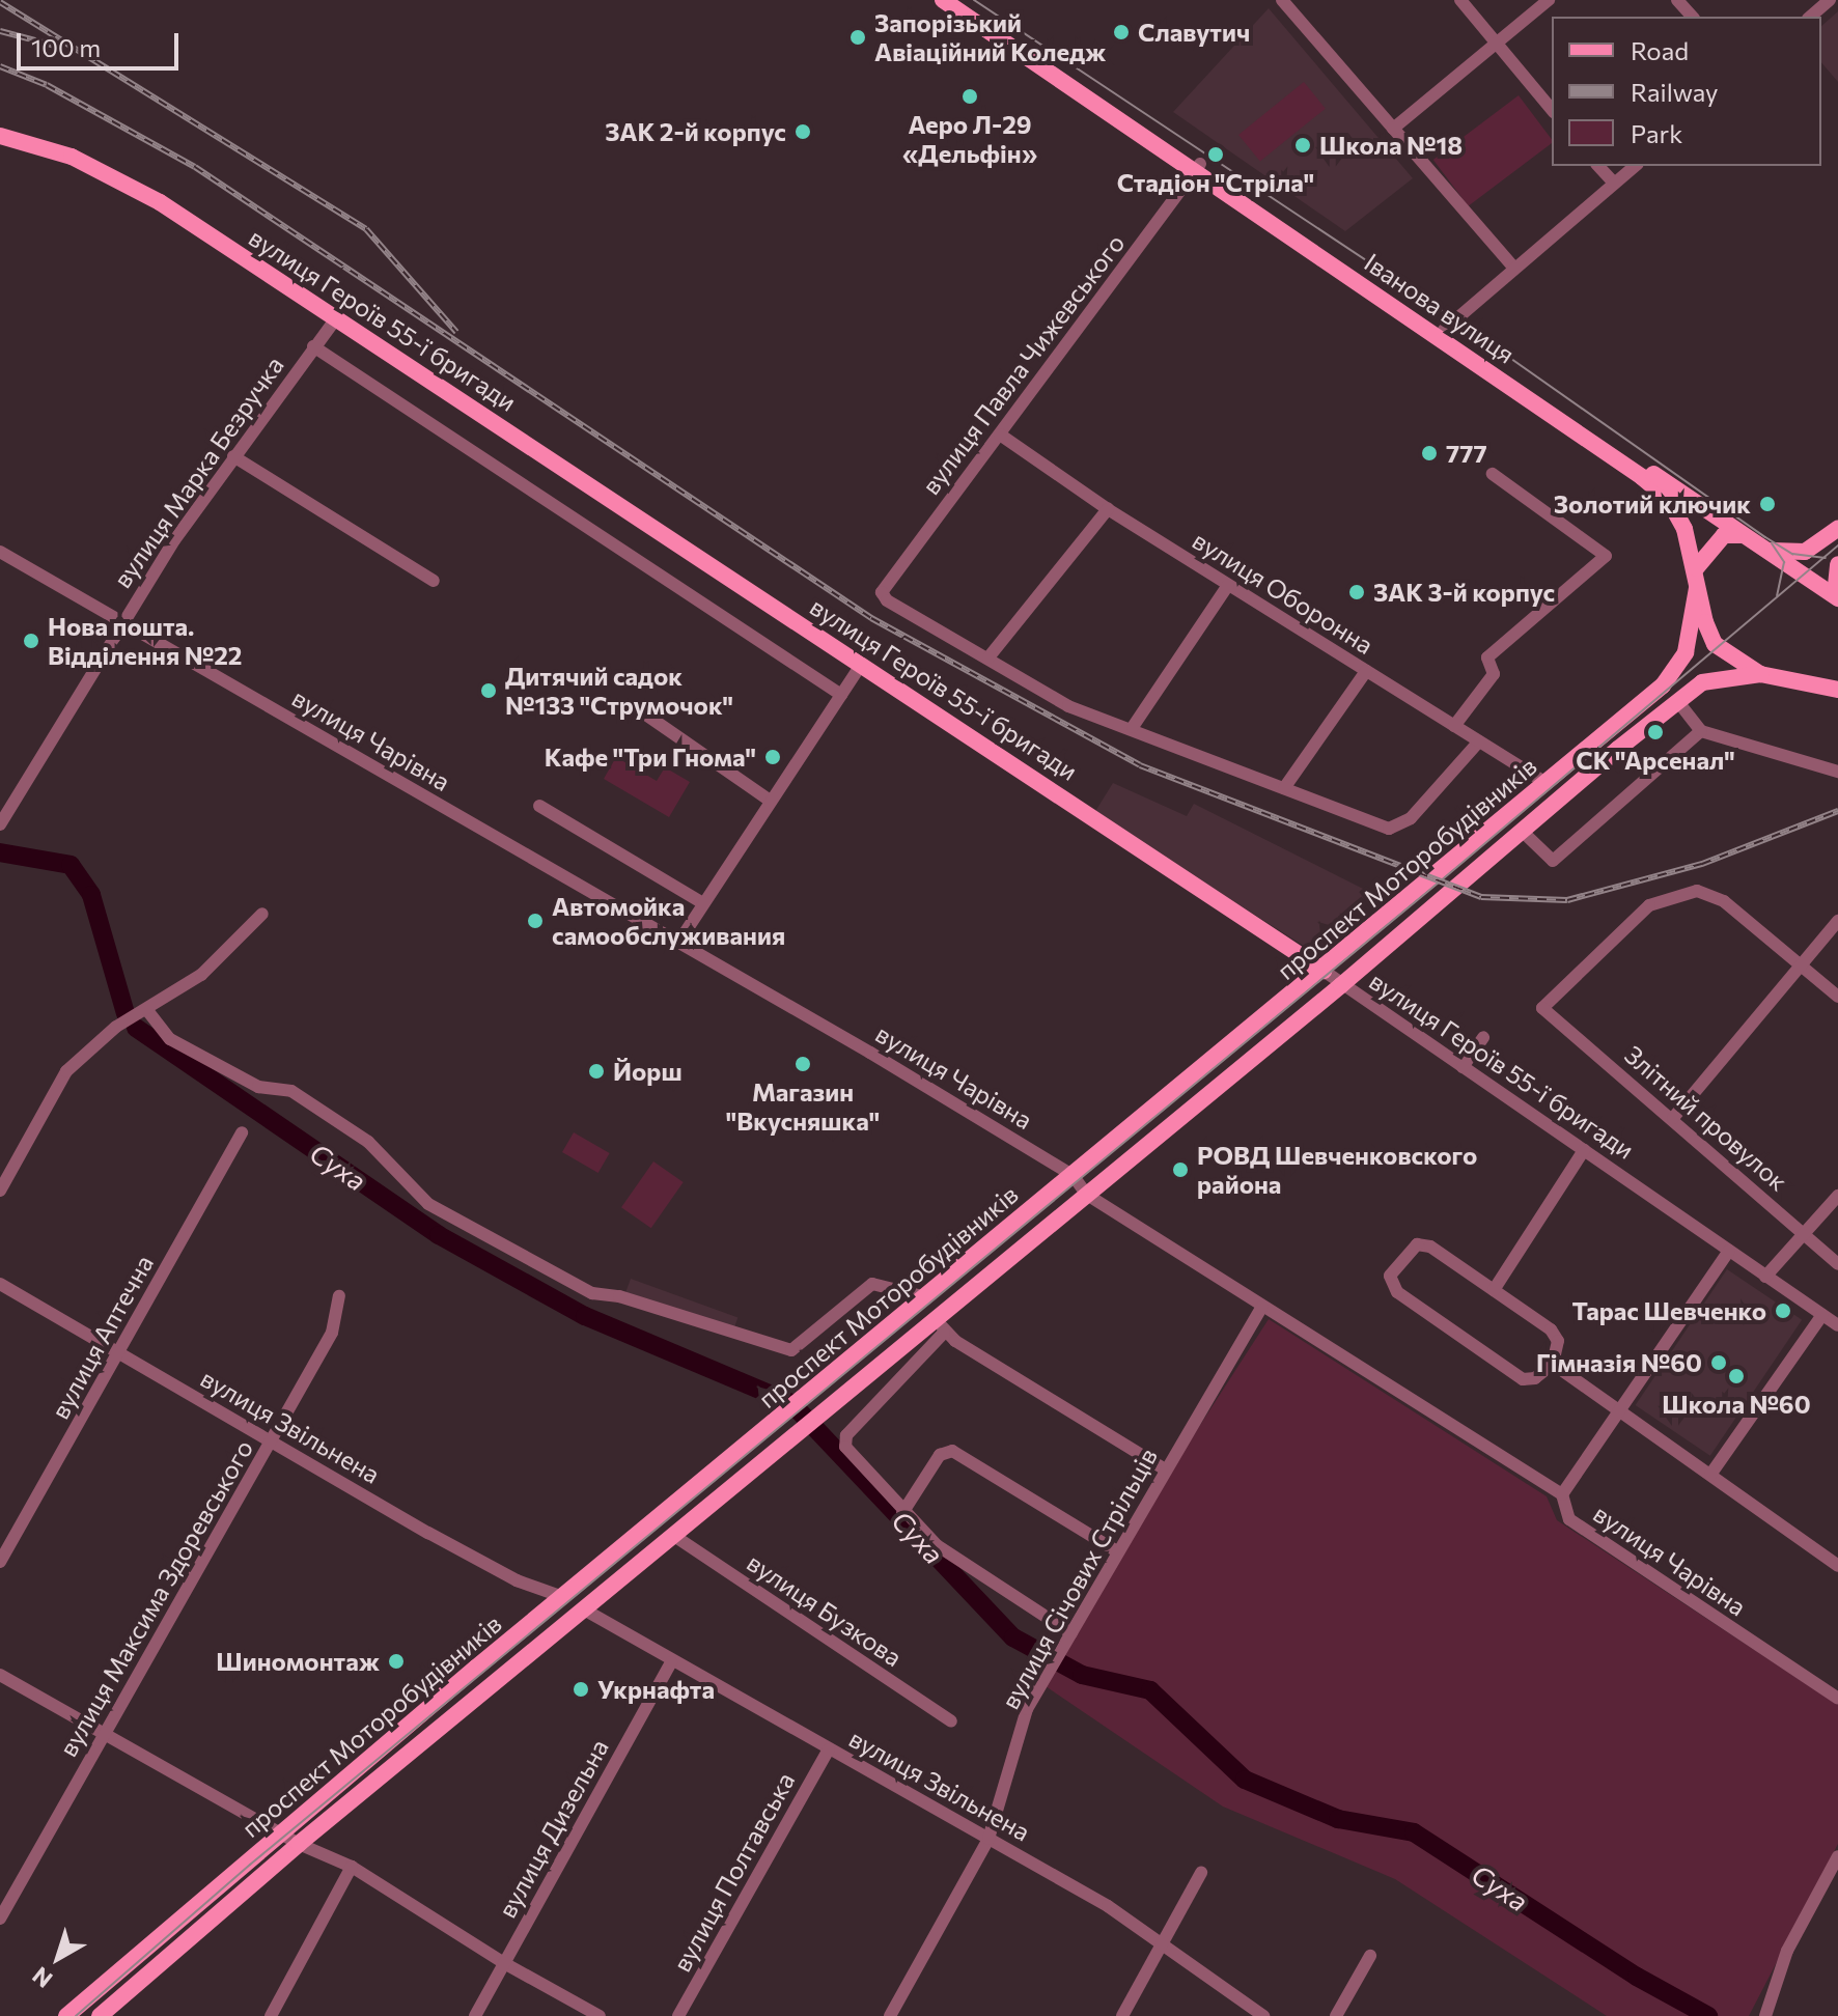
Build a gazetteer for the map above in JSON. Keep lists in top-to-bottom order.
{
  "streets": {
    "main road": ["Іванова вулиця", "вулиця Героїв 55-ї бригади", "проспект Моторобудівників"],
    "street": [
      "вулиця Павла Чижевського",
      "вулиця Марка Безручка",
      "вулиця Оборонна",
      "вулиця Чарівна",
      "Злітний провулок",
      "вулиця Аптечна",
      "вулиця Звільнена",
      "вулиця Січових Стрільців",
      "вулиця Максима Здоревського",
      "вулиця Бузкова",
      "вулиця Дизельна",
      "вулиця Полтавська"
    ]
  },
  "crossings": [
    ["Іванова вулиця", "вулиця Павла Чижевського"],
    ["Іванова вулиця", "проспект Моторобудівників"],
    ["вулиця Героїв 55-ї бригади", "вулиця Павла Чижевського"],
    ["вулиця Героїв 55-ї бригади", "вулиця Марка Безручка"],
    ["вулиця Героїв 55-ї бригади", "вулиця Оборонна"],
    ["вулиця Героїв 55-ї бригади", "проспект Моторобудівників"],
    ["вулиця Павла Чижевського", "вулиця Оборонна"],
    ["вулиця Марка Безручка", "вулиця Чарівна"],
    ["вулиця Оборонна", "проспект Моторобудівників"],
    ["вулиця Чарівна", "проспект Моторобудівників"],
    ["вулиця Чарівна", "вулиця Січових Стрільців"],
    ["проспект Моторобудівників", "вулиця Звільнена"],
    ["проспект Моторобудівників", "вулиця Бузкова"],
    ["вулиця Аптечна", "вулиця Звільнена"],
    ["вулиця Звільнена", "вулиця Січових Стрільців"],
    ["вулиця Звільнена", "вулиця Максима Здоревського"],
    ["вулиця Звільнена", "вулиця Дизельна"],
    ["вулиця Звільнена", "вулиця Полтавська"]
  ],
  "water": ["Суха"],
  "places": [
    "Славутич",
    "Запорізький Авіаційний Коледж",
    "Аеро Л-29 «Дельфін»",
    "ЗАК 2-й корпус",
    "Школа №18",
    "Стадіон \"Стріла\"",
    "777",
    "Золотий ключик",
    "ЗАК 3-й корпус",
    "Нова пошта. Відділення №22",
    "Дитячий садок №133 \"Струмочок\"",
    "СК \"Арсенал\"",
    "Кафе \"Три Гнома\"",
    "Автомойка самообслуживания",
    "Магазин \"Вкусняшка\"",
    "Йорш",
    "РОВД Шевченковского района",
    "Тарас Шевченко",
    "Гімназія №60",
    "Школа №60",
    "Шиномонтаж",
    "Укрнафта"
  ],
  "legend": ["Road", "Railway", "Park"],
  "scale_bar": "100 m",
  "north": "bottom left"
}
